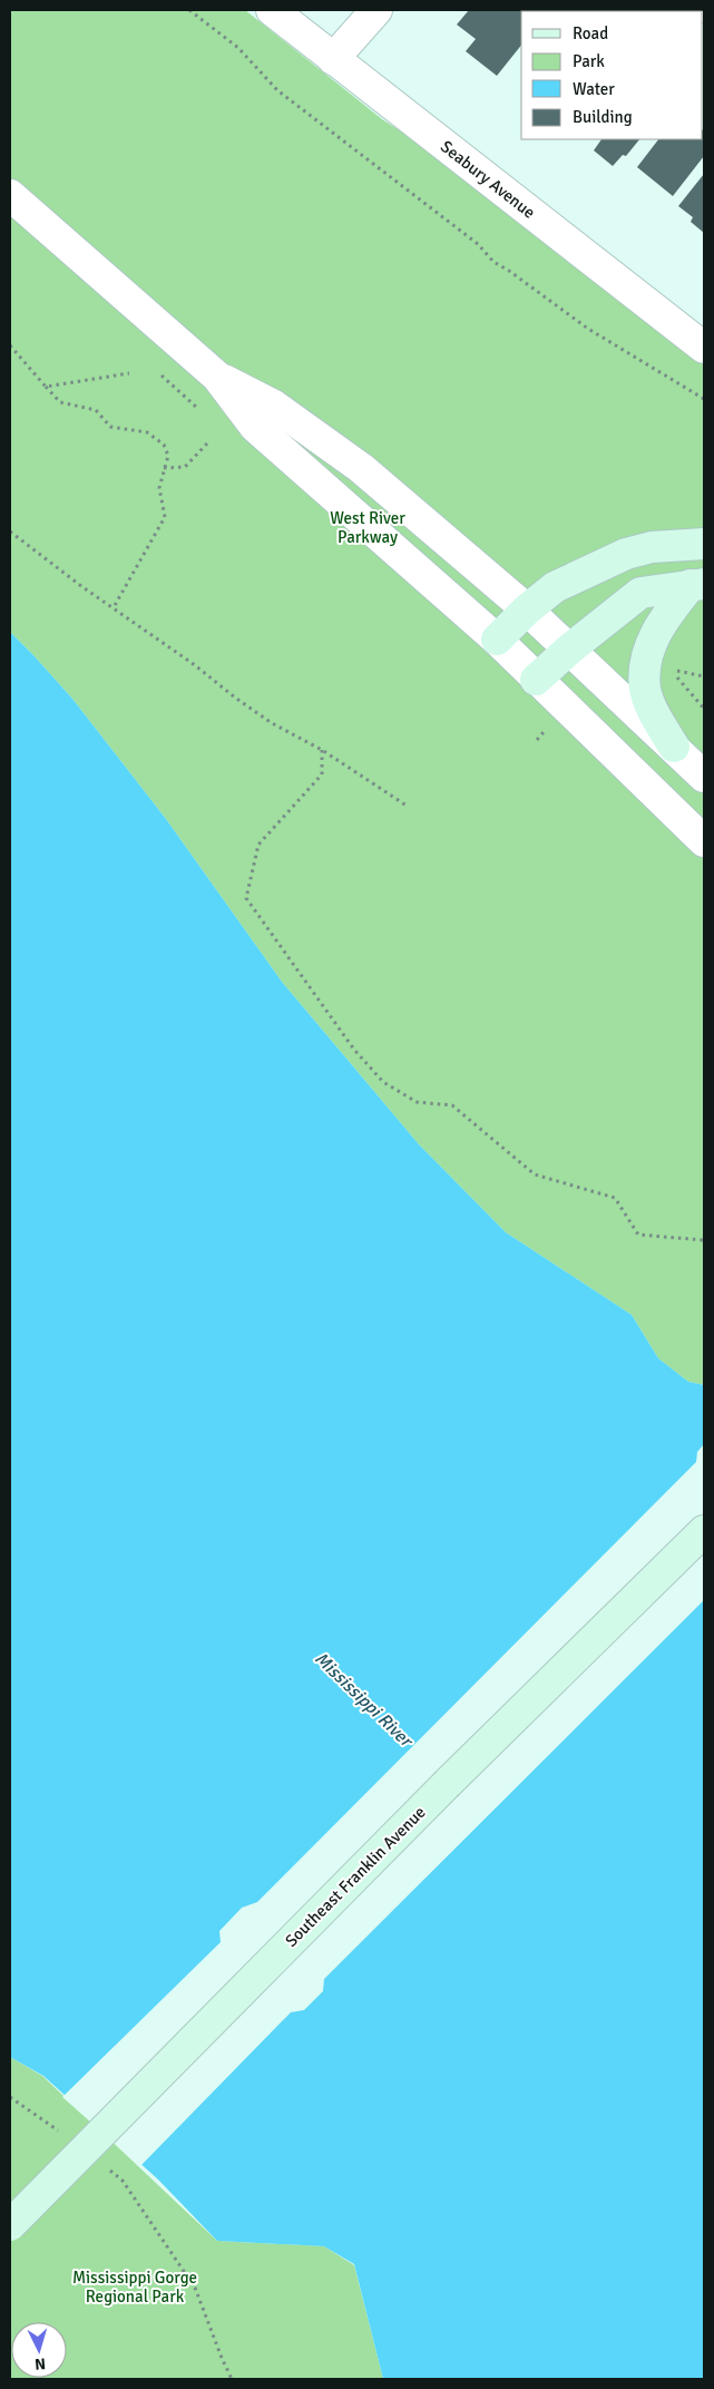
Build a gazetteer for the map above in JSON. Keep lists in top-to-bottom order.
{
  "streets": {
    "street": ["Seabury Avenue", "Southeast Franklin Avenue"]
  },
  "water": ["Mississippi River"],
  "parks": ["West River Parkway", "Mississippi Gorge Regional Park"],
  "legend": [
    "Road",
    "Park",
    "Water",
    "Building"
  ],
  "north": "bottom"
}
